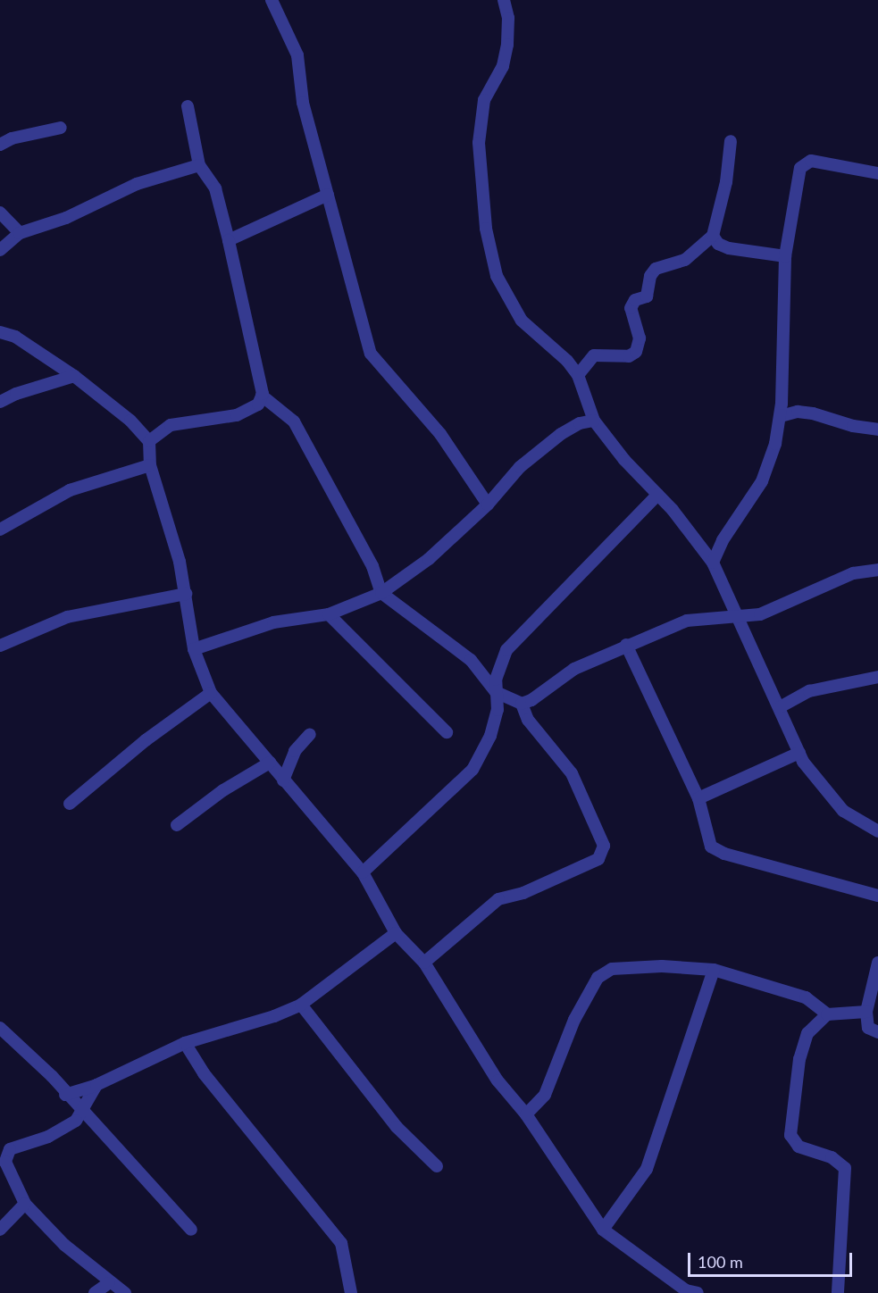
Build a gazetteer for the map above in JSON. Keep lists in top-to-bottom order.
{
  "scale_bar": "100 m"
}
